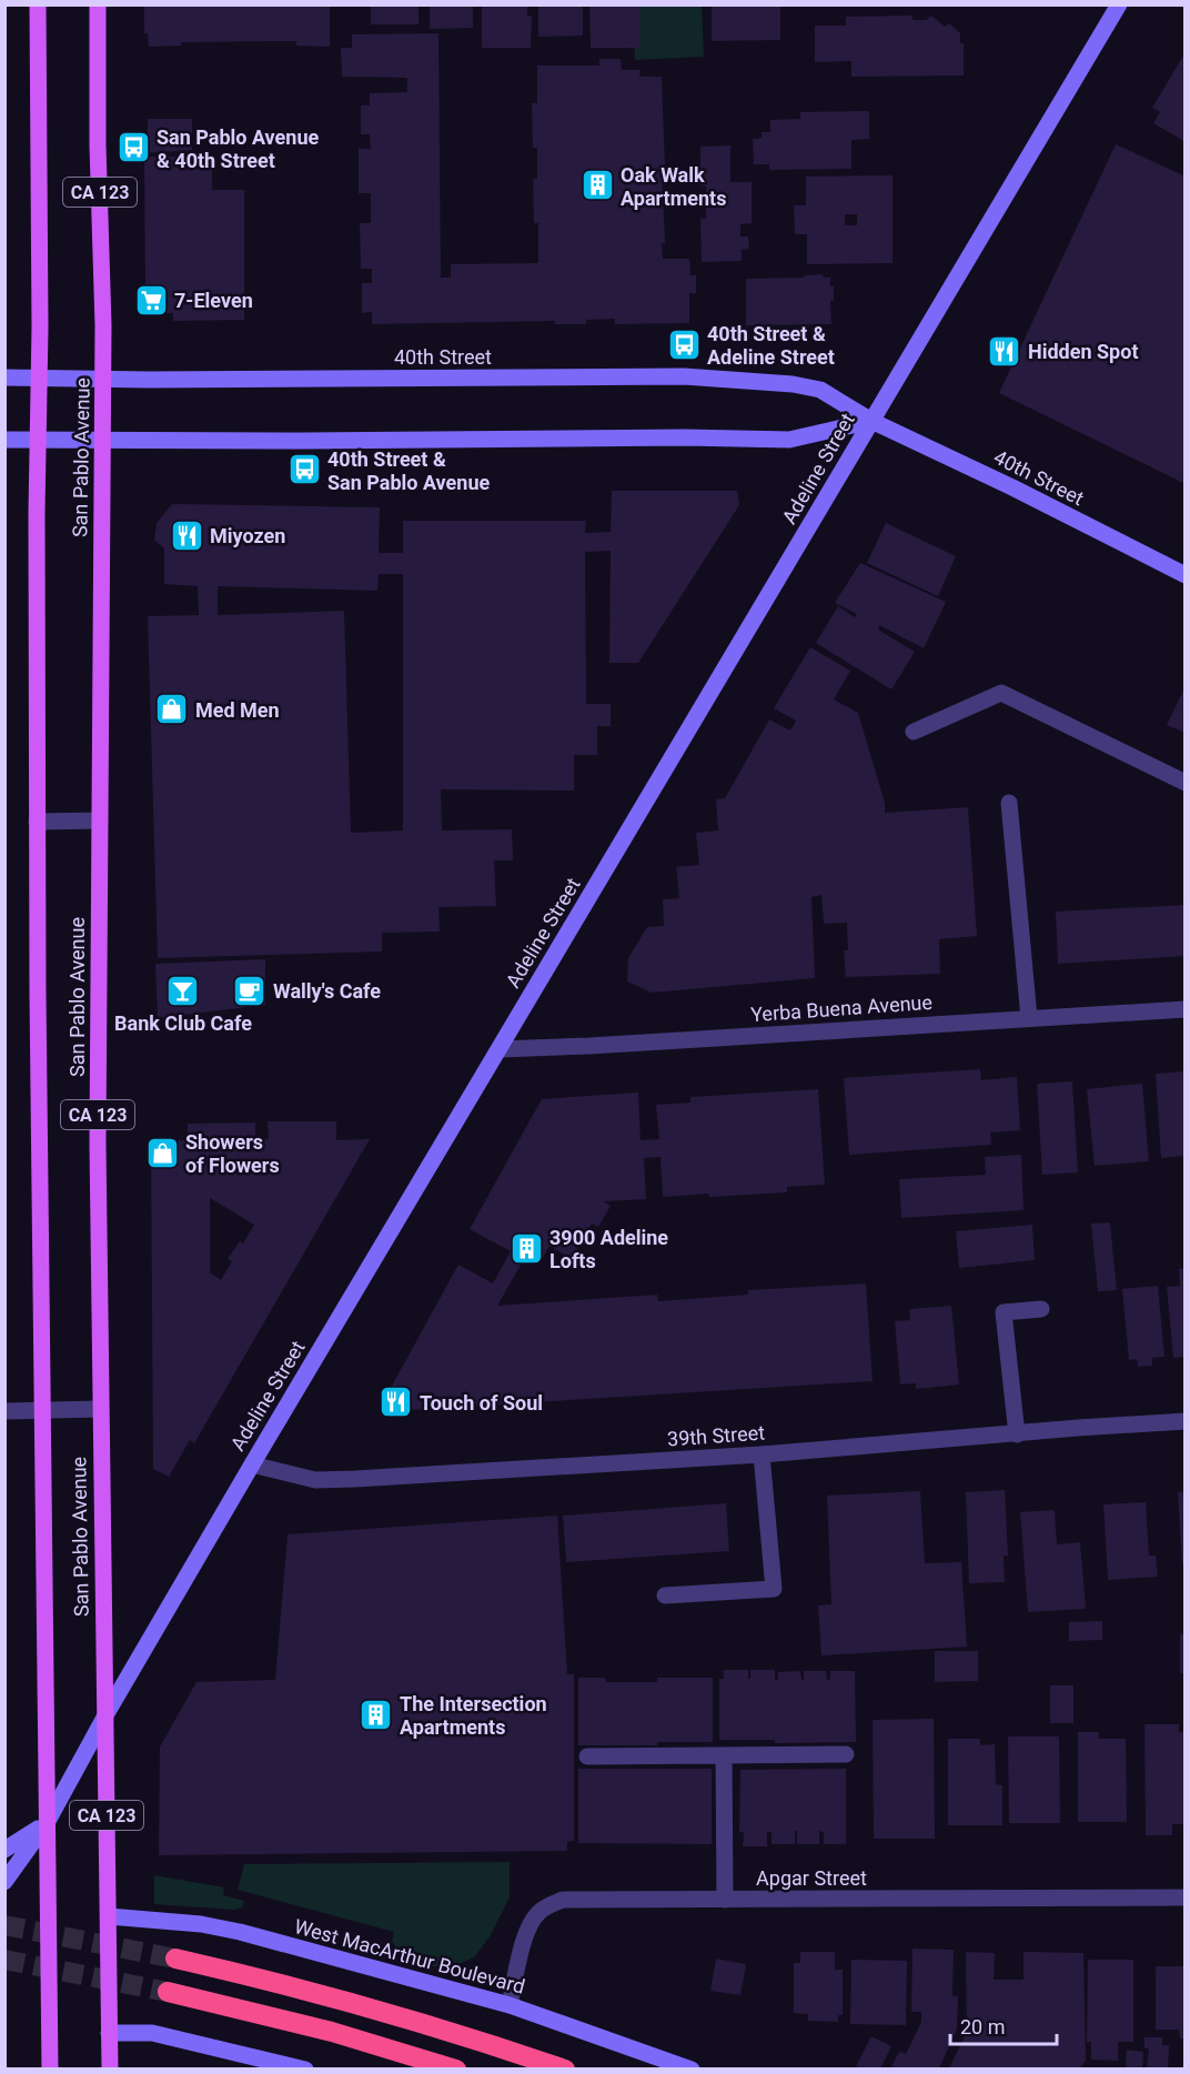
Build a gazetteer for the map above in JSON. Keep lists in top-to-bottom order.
{
  "streets": {
    "main road": [
      "CA 123",
      "40th Street",
      "San Pablo Avenue",
      "Adeline Street",
      "West MacArthur Boulevard"
    ],
    "street": ["Yerba Buena Avenue", "39th Street", "Apgar Street"]
  },
  "crossings": [
    ["CA 123", "San Pablo Avenue"],
    ["CA 123", "Adeline Street"],
    ["40th Street", "San Pablo Avenue"],
    ["40th Street", "Adeline Street"],
    ["San Pablo Avenue", "Adeline Street"],
    ["San Pablo Avenue", "West MacArthur Boulevard"],
    ["Adeline Street", "Yerba Buena Avenue"],
    ["Adeline Street", "39th Street"],
    ["Apgar Street", "West MacArthur Boulevard"]
  ],
  "places": {
    "bus stop": ["San Pablo Avenue & 40th Street", "40th Street & Adeline Street", "40th Street & San Pablo Avenue"],
    "building": ["Oak Walk Apartments", "3900 Adeline Lofts", "The Intersection Apartments"],
    "supermarket": ["7-Eleven"],
    "restaurant": ["Hidden Spot", "Miyozen", "Touch of Soul"],
    "shop": ["Med Men", "Showers of Flowers"],
    "bar": ["Bank Club Cafe"],
    "cafe": ["Wally's Cafe"]
  },
  "scale_bar": "20 m"
}
